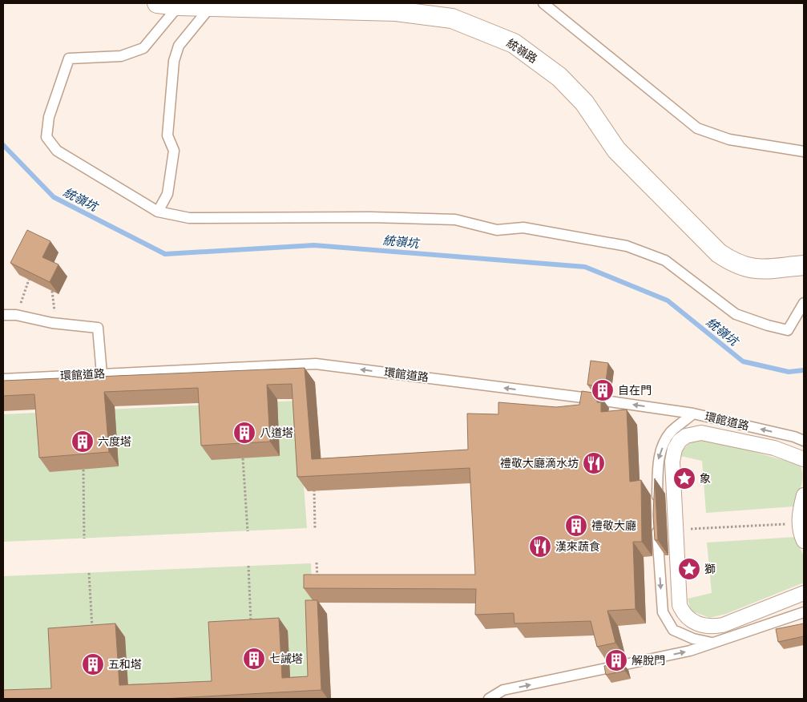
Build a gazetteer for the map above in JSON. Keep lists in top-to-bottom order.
{
  "streets": {
    "street": ["統嶺路"],
    "lane": ["環館道路"]
  },
  "one_way": ["環館道路"],
  "water": ["統嶺坑"],
  "places": {
    "building": [
      "自在門",
      "八道塔",
      "六度塔",
      "禮敬大廳",
      "七誡塔",
      "解脫門",
      "五和塔"
    ],
    "restaurant": ["禮敬大廳滴水坊", "漢來蔬食"],
    "place": ["象", "獅"]
  }
}
